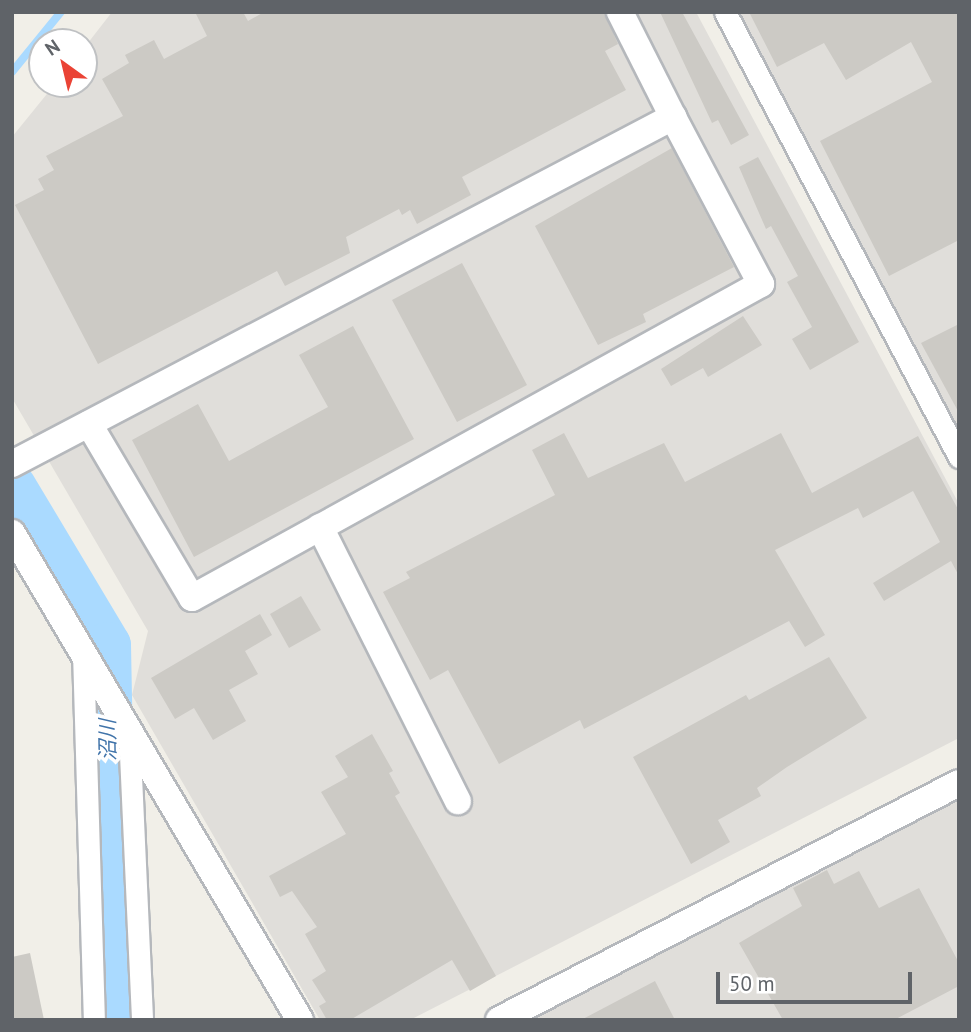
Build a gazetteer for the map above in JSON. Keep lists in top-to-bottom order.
{
  "water": ["沼川"],
  "scale_bar": "50 m",
  "north": "top left"
}
